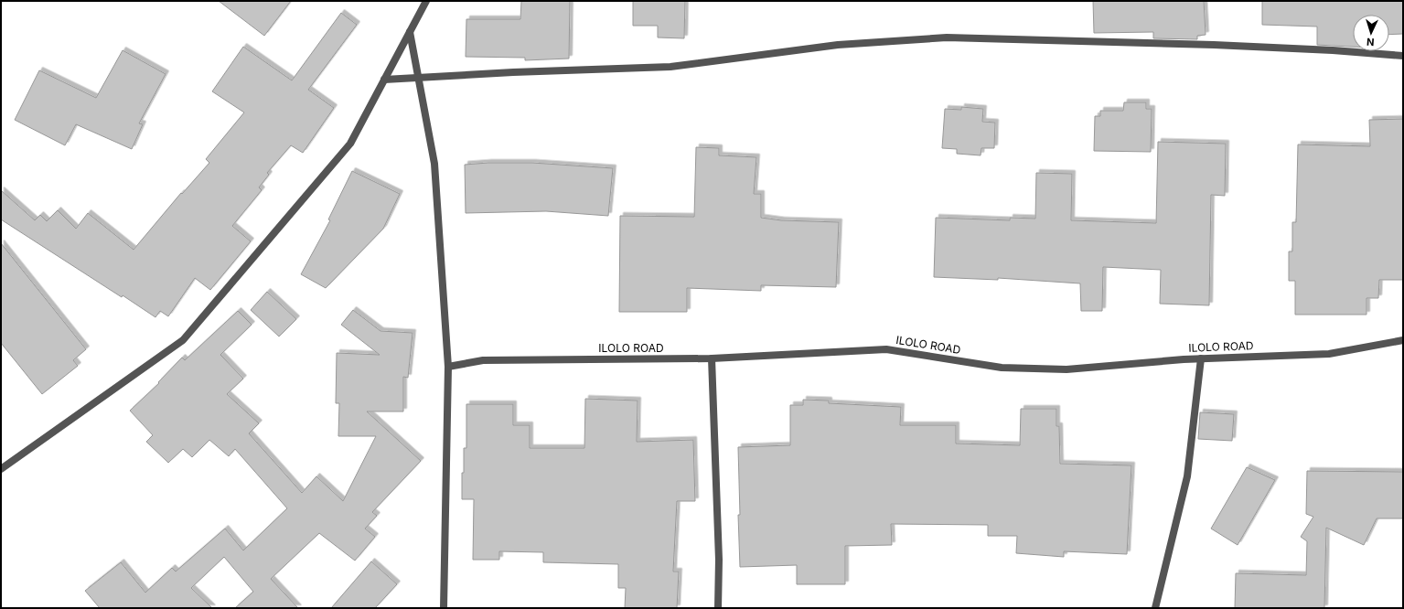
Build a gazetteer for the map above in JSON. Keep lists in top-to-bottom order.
{
  "streets": {
    "street": ["ILOLO ROAD"]
  },
  "north": "bottom"
}
